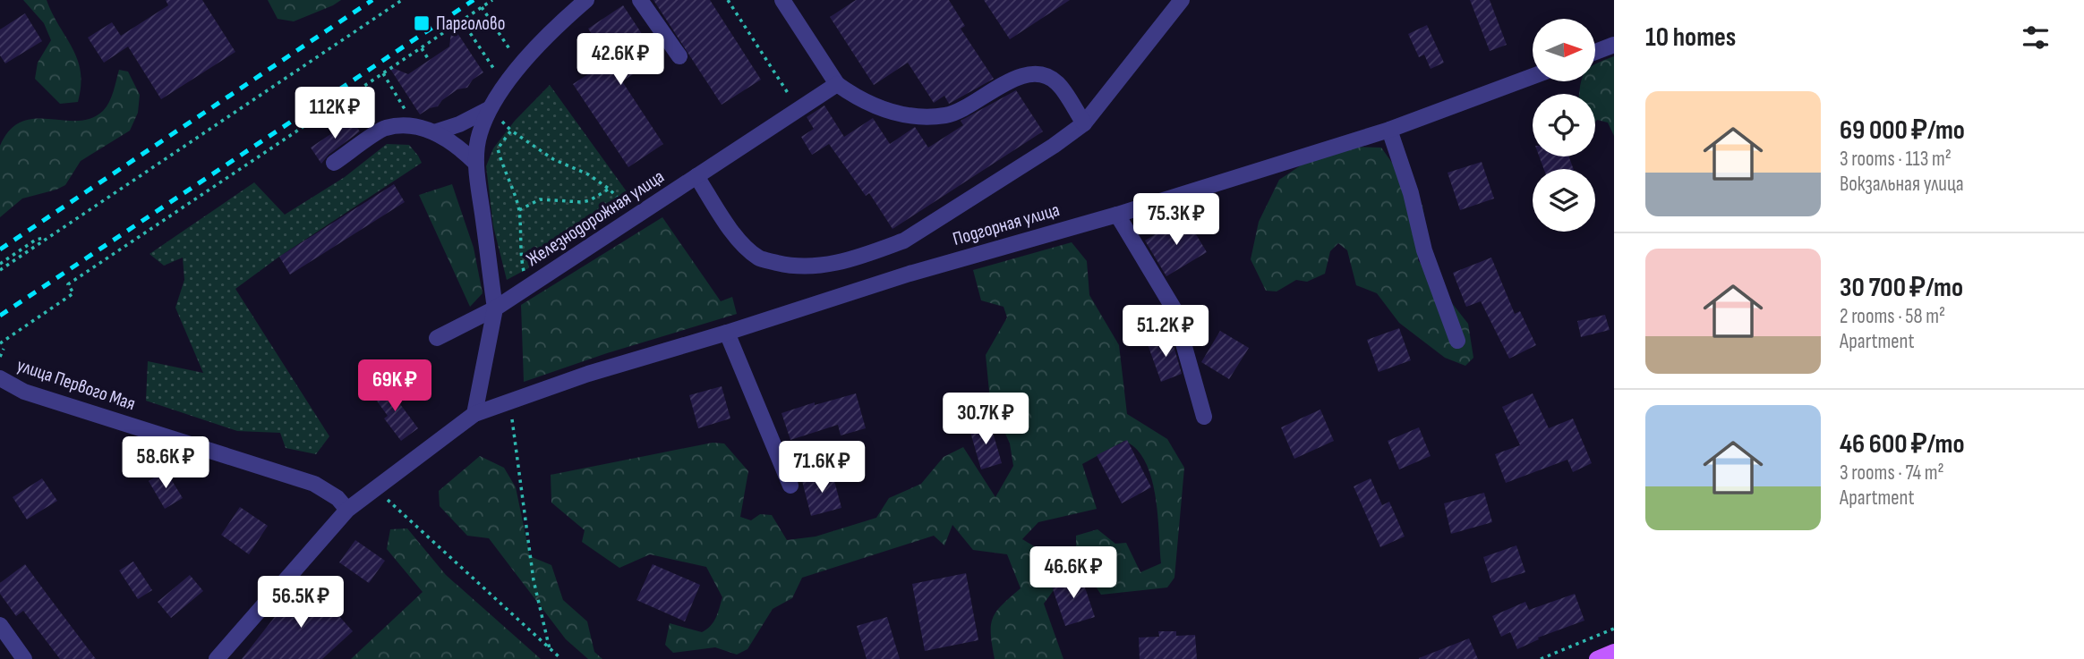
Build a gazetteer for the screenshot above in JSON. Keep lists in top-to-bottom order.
{
  "streets": {
    "street": ["Железнодорожная улица", "Подгорная улица", "улица Первого Мая"]
  },
  "crossings": [
    ["Подгорная улица", "улица Первого Мая"]
  ],
  "places": {
    "transit": ["Парголово"]
  },
  "north": "right",
  "page": {
    "heading": "10 homes",
    "price": [
      "42.6K ₽",
      "112K ₽",
      "75.3K ₽",
      "51.2K ₽",
      "69K ₽",
      "30.7K ₽",
      "58.6K ₽",
      "71.6K ₽",
      "46.6K ₽",
      "56.5K ₽"
    ],
    "list": [
      {
        "name": "69 000 ₽/mo",
        "note": "3 rooms · 113 m² · Вокзальная улица"
      },
      {
        "name": "30 700 ₽/mo",
        "note": "2 rooms · 58 m² · Apartment"
      },
      {
        "name": "46 600 ₽/mo",
        "note": "3 rooms · 74 m² · Apartment"
      }
    ]
  }
}
